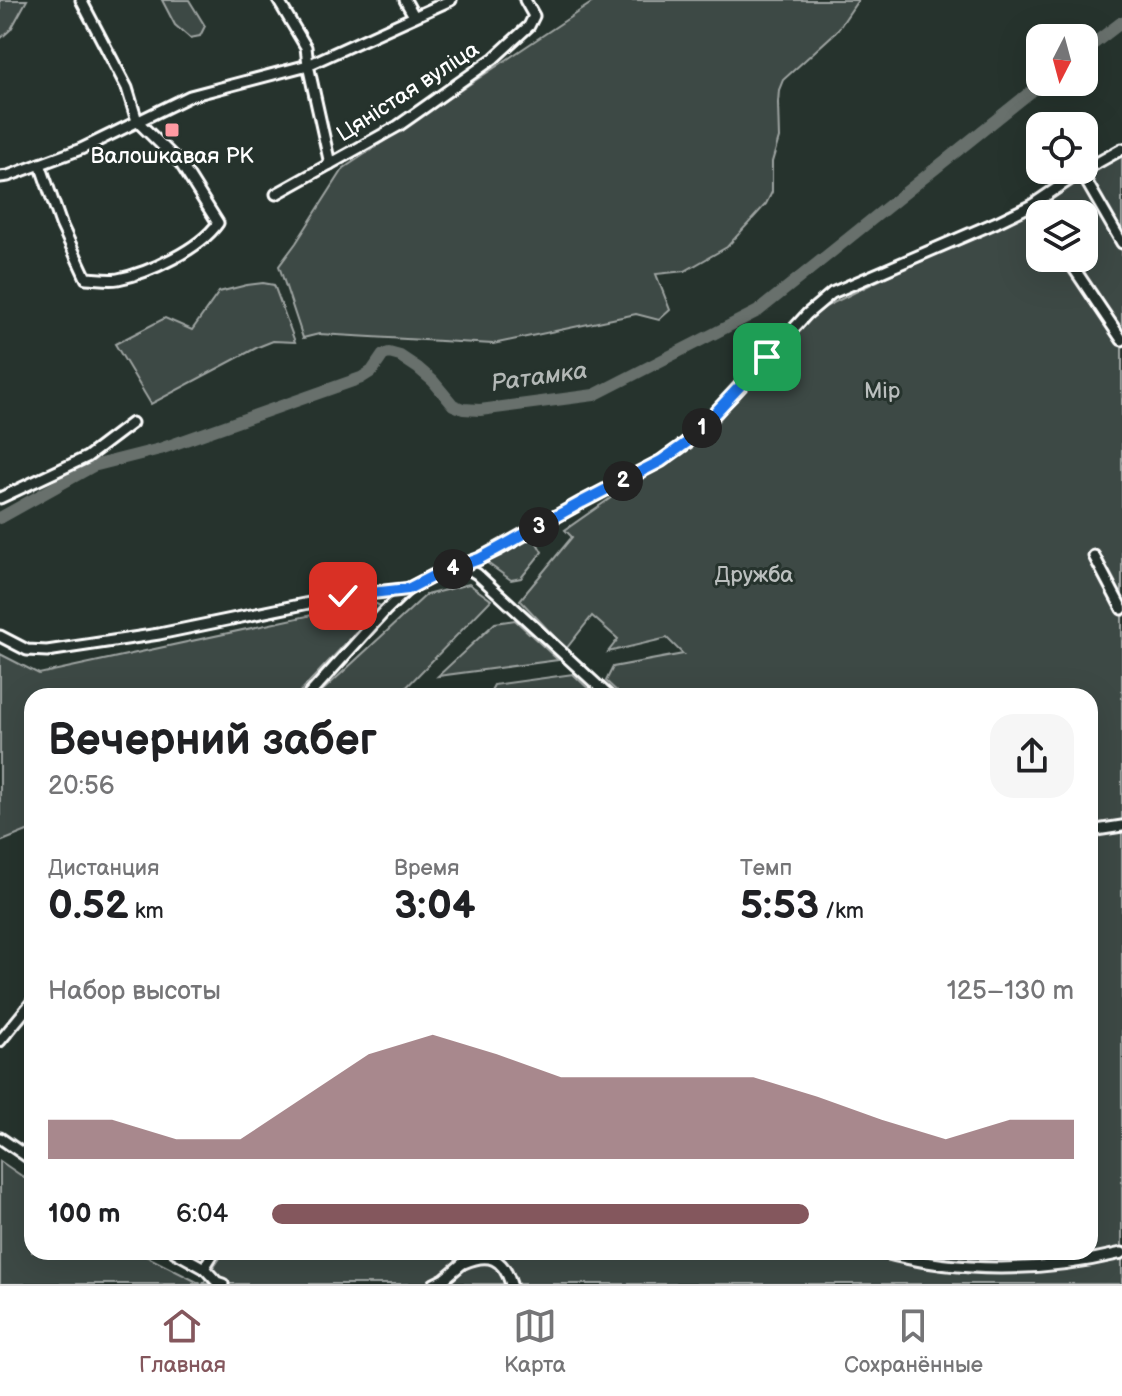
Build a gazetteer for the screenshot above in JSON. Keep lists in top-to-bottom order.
{
  "streets": {
    "street": ["Цяністая вуліца"]
  },
  "water": ["Ратамка"],
  "parks": ["Мір", "Дружба"],
  "places": {
    "transit": ["Валошкавая РК"]
  },
  "north": "bottom",
  "page": {
    "pins": [
      "1",
      "2",
      "3",
      "4"
    ],
    "heading": ["Вечерний забег", "20:56"],
    "stats": [
      ["Дистанция", "0.52 km"],
      ["Время", "3:04"],
      ["Темп", "5:53 /km"]
    ],
    "chart": ["Набор высоты", "125–130 m"],
    "list": [
      {
        "name": "100 m",
        "note": "6:04"
      }
    ],
    "tabs": ["Главная", "Карта", "Сохранённые"]
  }
}
